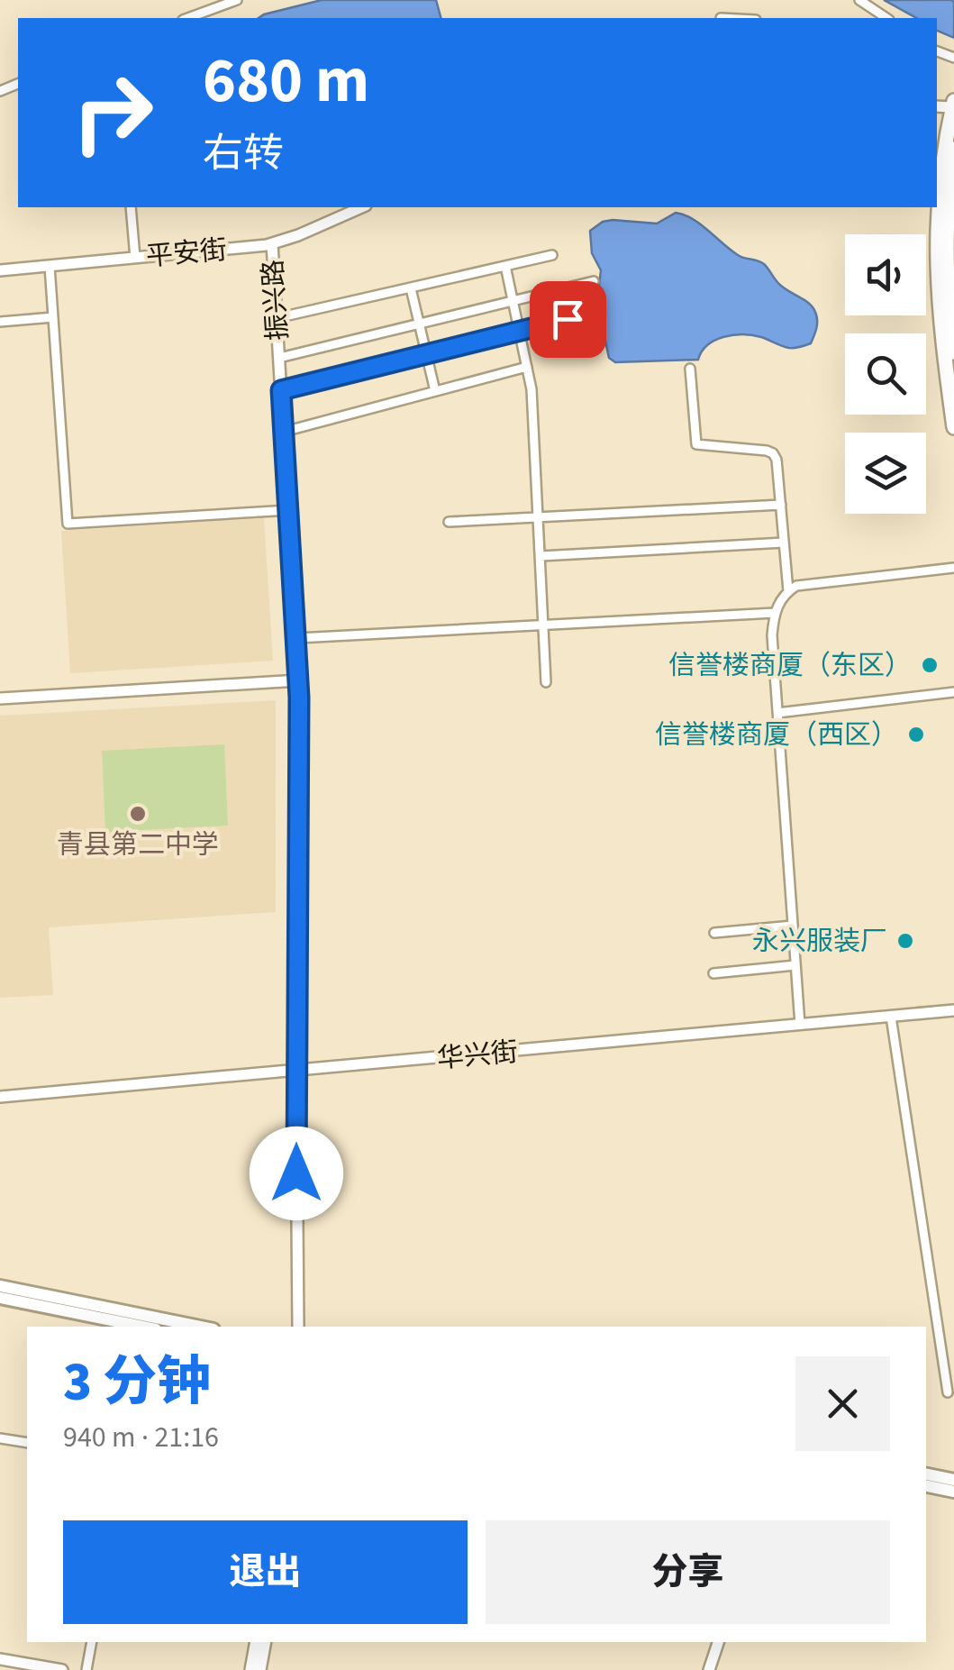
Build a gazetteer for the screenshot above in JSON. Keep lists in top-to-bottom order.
{
  "streets": {
    "street": ["平安街", "振兴路", "华兴街"]
  },
  "crossings": [
    ["平安街", "振兴路"],
    ["振兴路", "华兴街"]
  ],
  "places": [
    "信誉楼商厦（东区）",
    "信誉楼商厦（西区）",
    "青县第二中学",
    "永兴服装厂"
  ],
  "page": {
    "turn": ["680 m", "右转"],
    "heading": ["3 分钟", "940 m · 21:16"],
    "buttons": ["退出", "分享"]
  }
}
